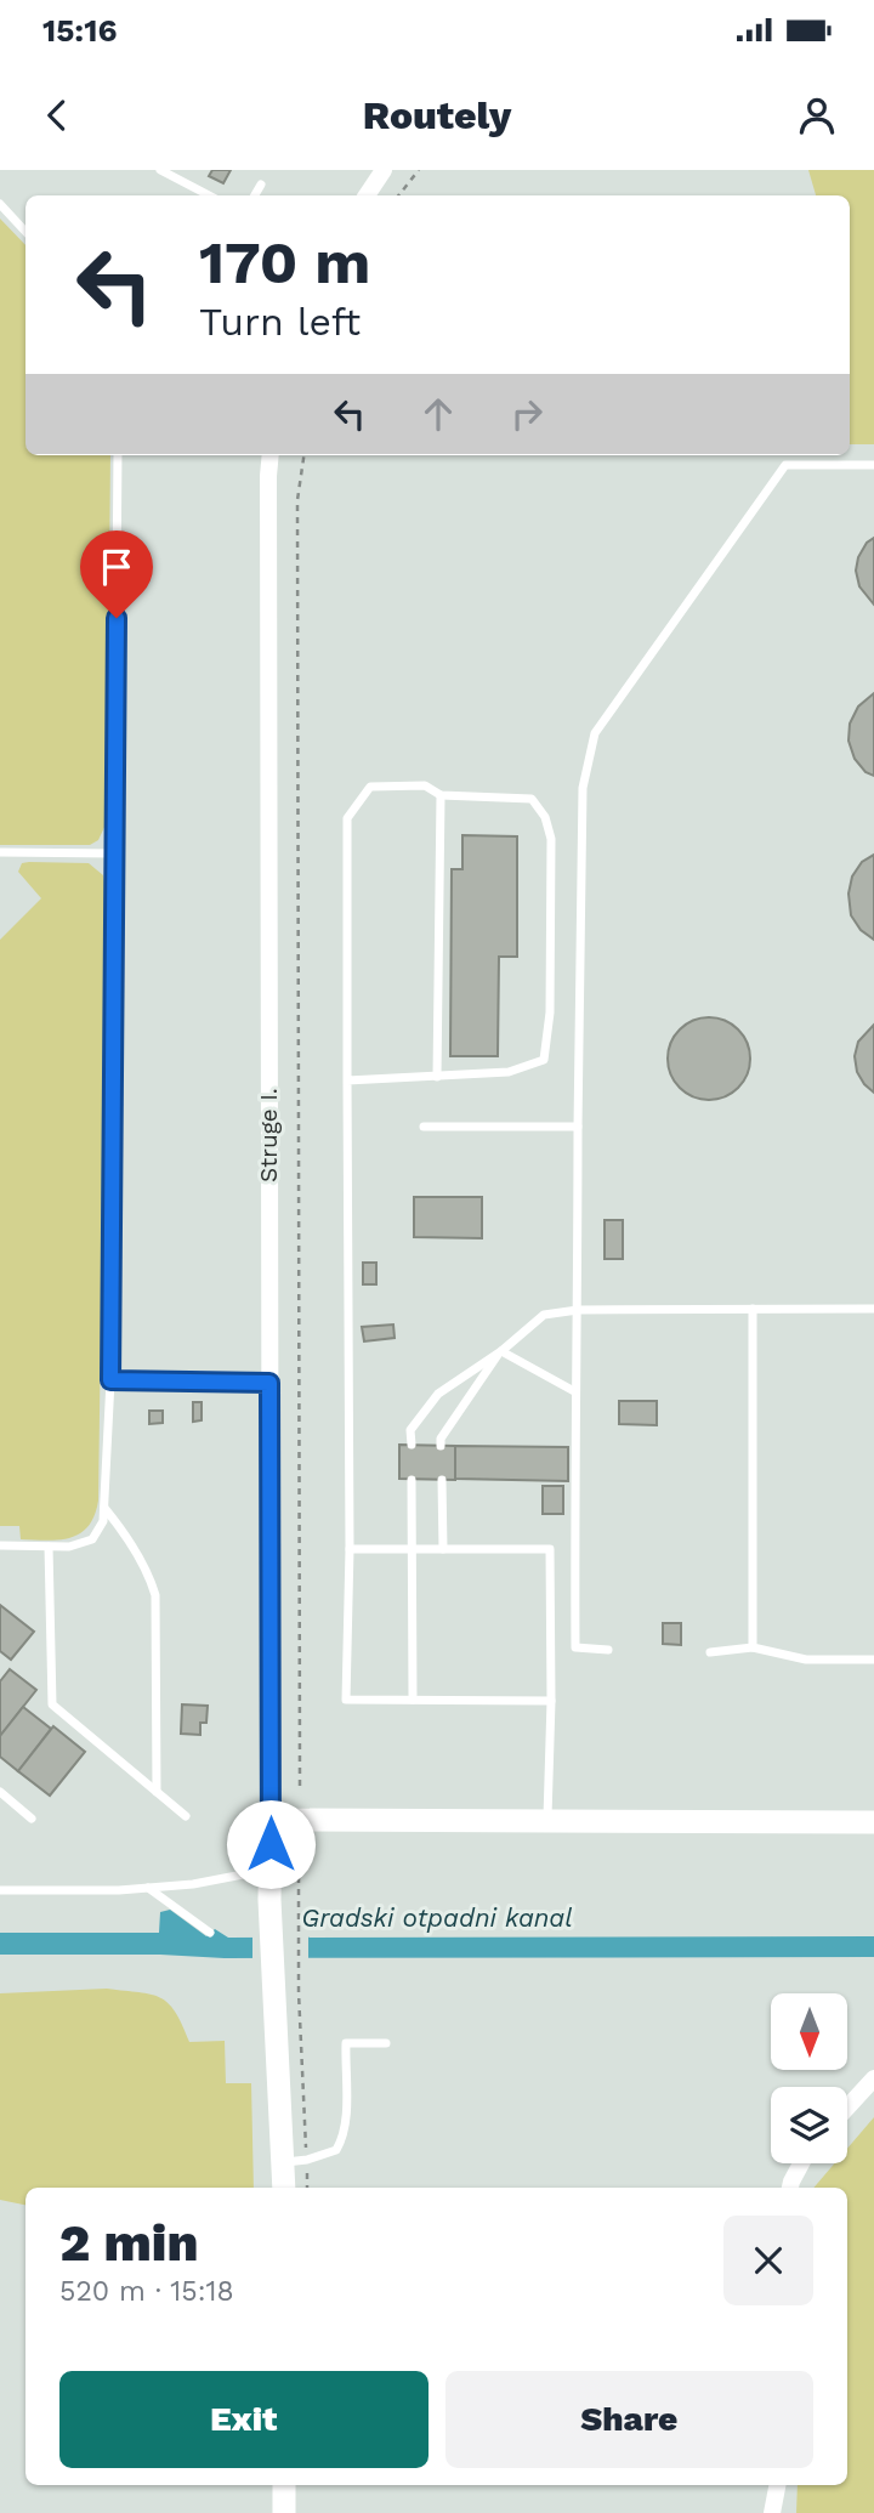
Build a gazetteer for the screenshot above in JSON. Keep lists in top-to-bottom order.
{
  "streets": {
    "street": ["Struge I."]
  },
  "water": ["Gradski otpadni kanal"],
  "north": "bottom",
  "page": {
    "status": "15:16",
    "header": "Routely",
    "turn": ["170 m", "Turn left"],
    "heading": ["2 min", "520 m · 15:18"],
    "buttons": ["Exit", "Share"]
  }
}
